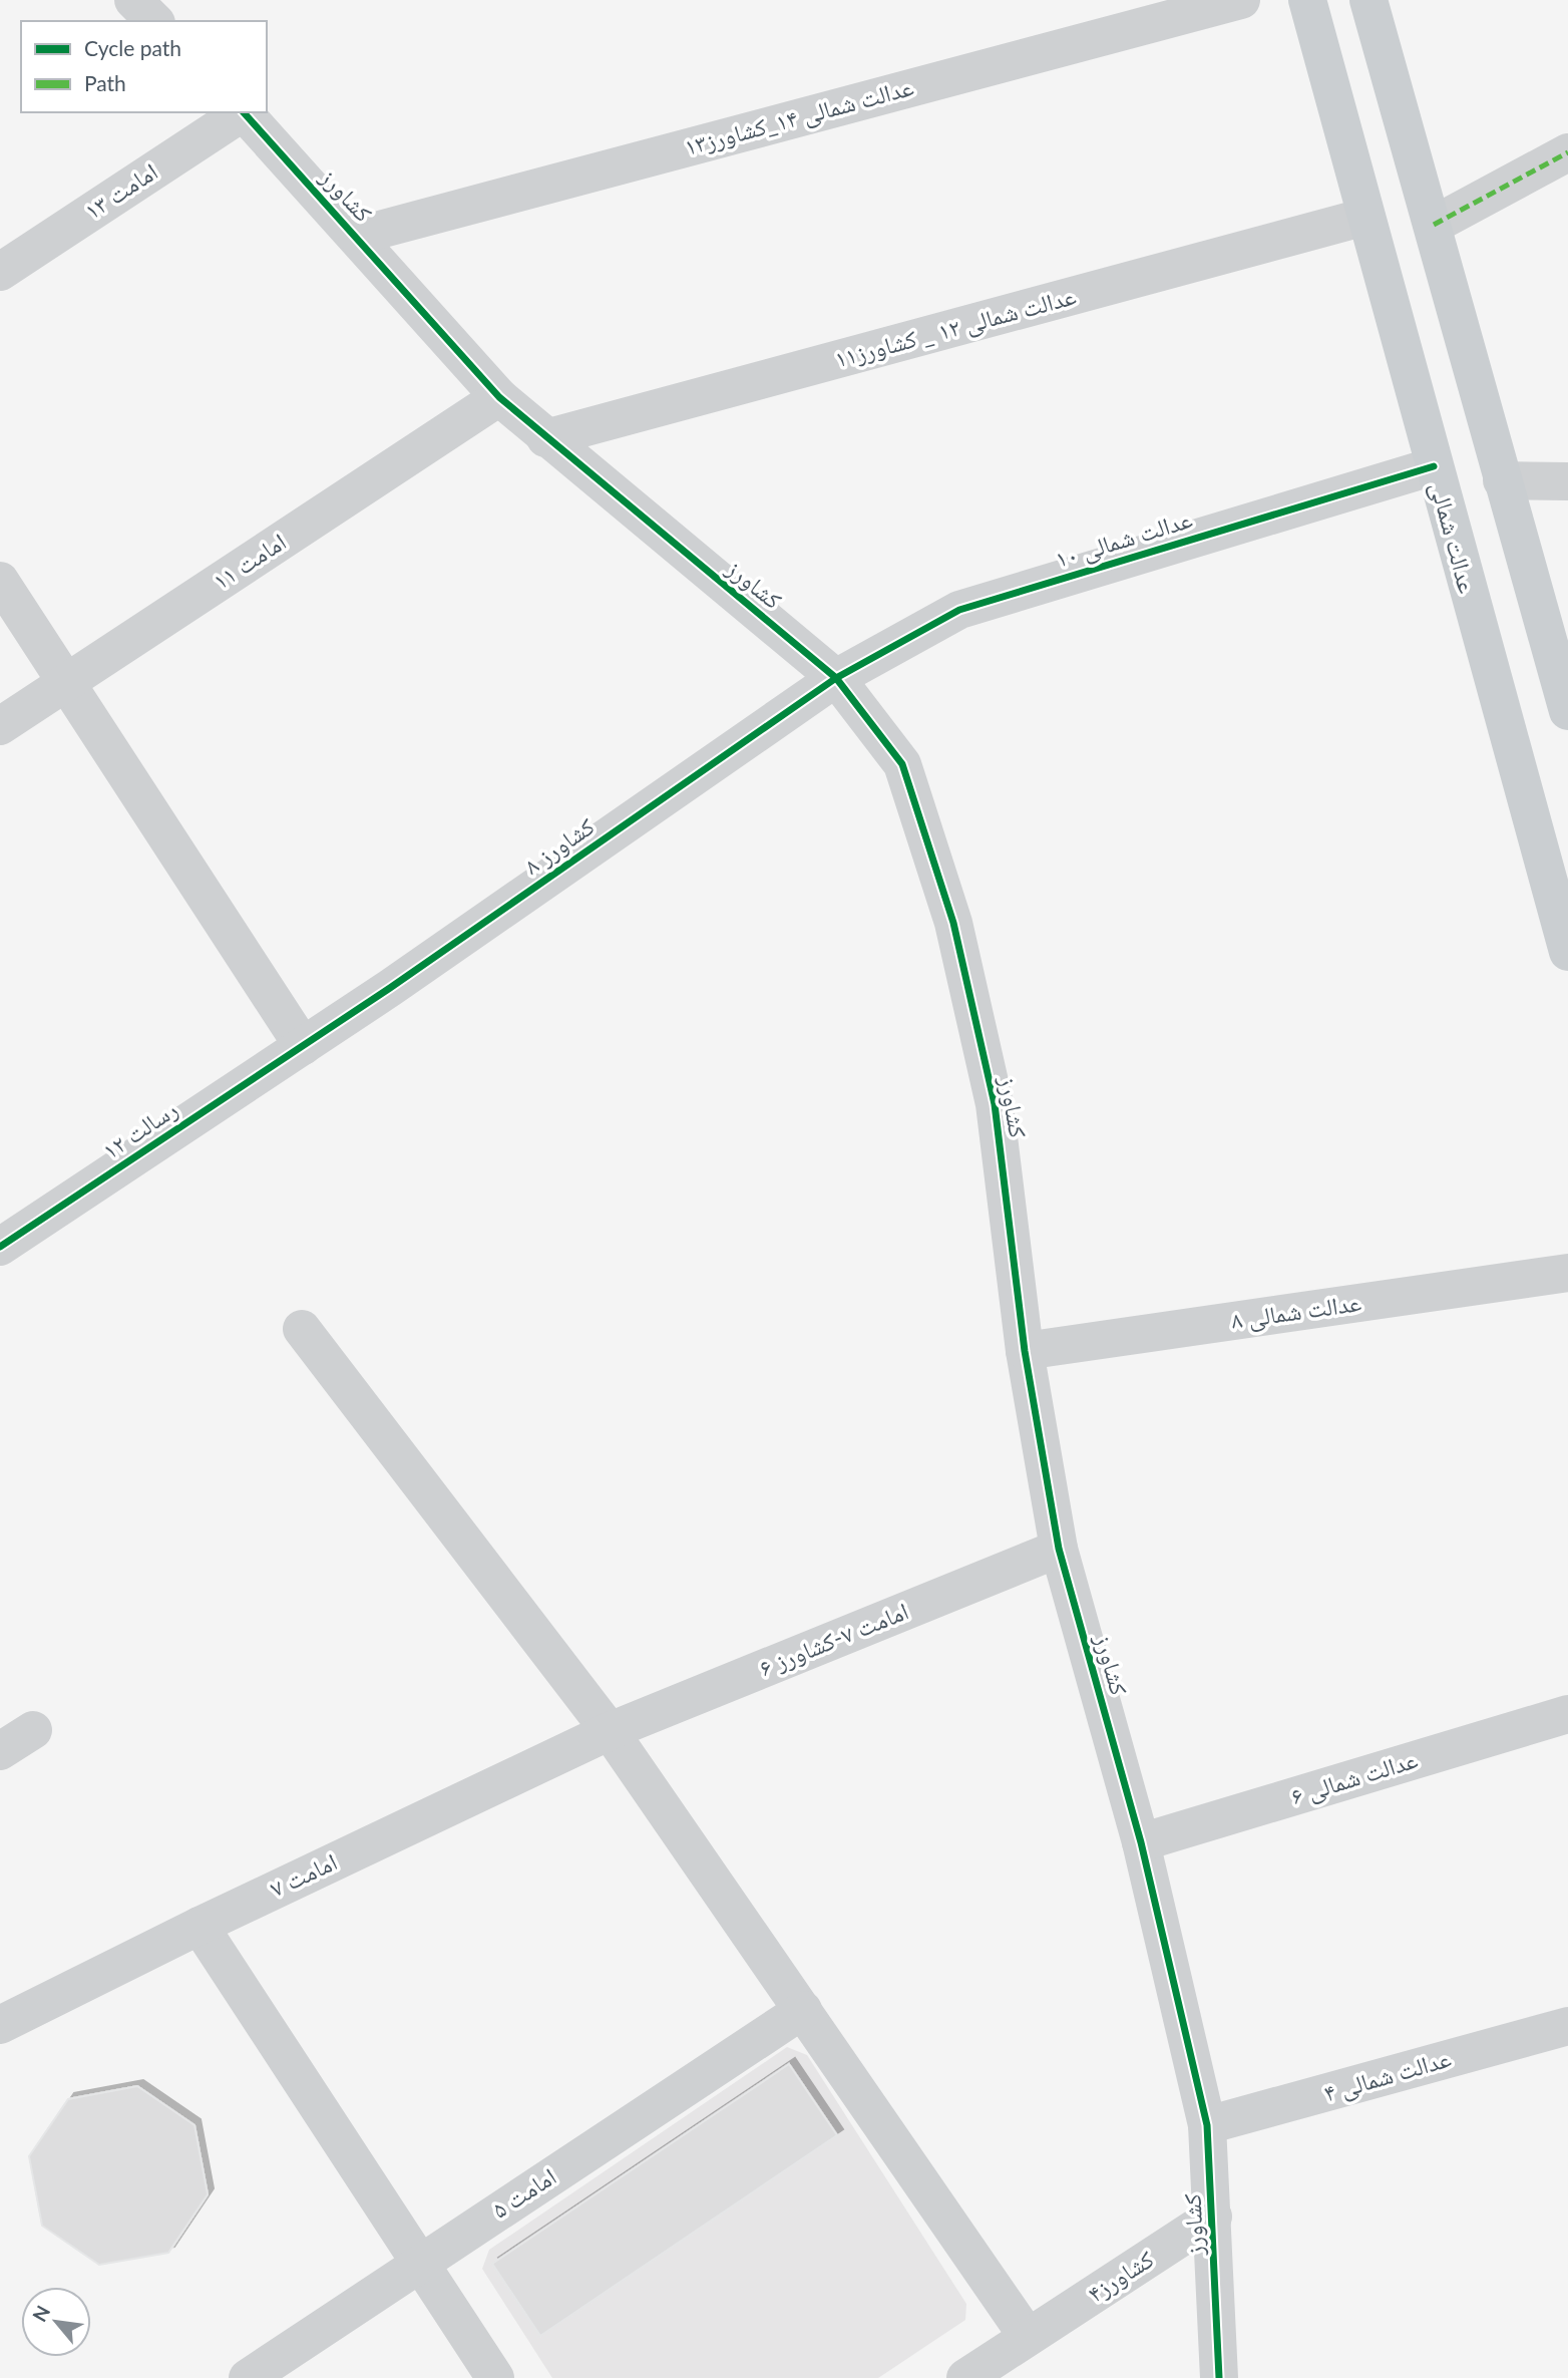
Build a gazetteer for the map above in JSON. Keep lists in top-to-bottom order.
{
  "streets": {
    "main road": ["عدالت شمالی"],
    "street": [
      "عدالت شمالی ۱۴_کشاورز۱۳",
      "امامت ۱۳",
      "کشاورز",
      "عدالت شمالی ۱۲ _ کشاورز۱۱",
      "عدالت شمالی ۱۰",
      "امامت ۱۱",
      "کشاورز ۸",
      "رسالت ۱۲",
      "عدالت شمالی ۸",
      "امامت ۷-کشاورز ۶",
      "عدالت شمالی ۶",
      "امامت ۷",
      "عدالت شمالی ۴",
      "امامت ۵",
      "کشاورز۴"
    ]
  },
  "crossings": [
    ["عدالت شمالی ۱۴_کشاورز۱۳", "کشاورز"],
    ["کشاورز", "عدالت شمالی ۱۲ _ کشاورز۱۱"],
    ["کشاورز", "عدالت شمالی ۱۰"],
    ["کشاورز", "امامت ۱۱"],
    ["کشاورز", "کشاورز ۸"],
    ["کشاورز", "عدالت شمالی ۸"],
    ["کشاورز", "امامت ۷-کشاورز ۶"],
    ["کشاورز", "عدالت شمالی ۶"],
    ["کشاورز", "عدالت شمالی ۴"],
    ["کشاورز", "کشاورز۴"],
    ["عدالت شمالی ۱۲ _ کشاورز۱۱", "عدالت شمالی"],
    ["عدالت شمالی", "عدالت شمالی ۱۰"],
    ["عدالت شمالی ۱۰", "کشاورز ۸"],
    ["کشاورز ۸", "رسالت ۱۲"],
    ["امامت ۷-کشاورز ۶", "امامت ۷"]
  ],
  "legend": ["Cycle path", "Path"],
  "north": "top left"
}
